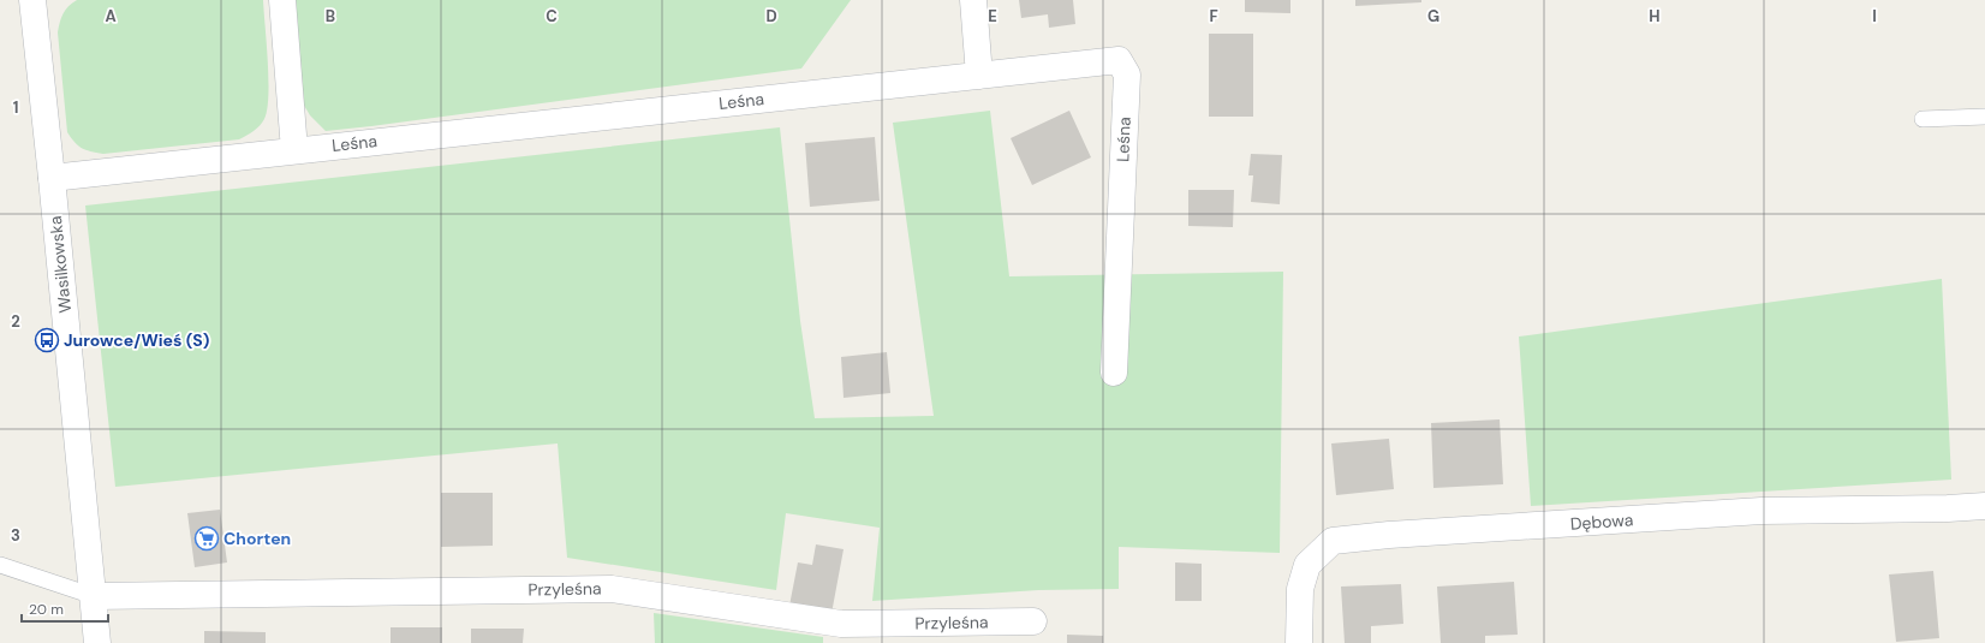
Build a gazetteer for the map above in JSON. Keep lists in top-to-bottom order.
{
  "streets": {
    "street": [
      "Leśna",
      "Wasilkowska",
      "Dębowa",
      "Przyleśna"
    ]
  },
  "crossings": [
    ["Leśna", "Wasilkowska"],
    ["Wasilkowska", "Przyleśna"]
  ],
  "places": {
    "bus stop": ["Jurowce/Wieś (S)"],
    "supermarket": ["Chorten"]
  },
  "scale_bar": "20 m",
  "grid": {
    "columns": [
      "A",
      "B",
      "C",
      "D",
      "E",
      "F",
      "G",
      "H",
      "I"
    ],
    "rows": ["1", "2", "3"]
  }
}
